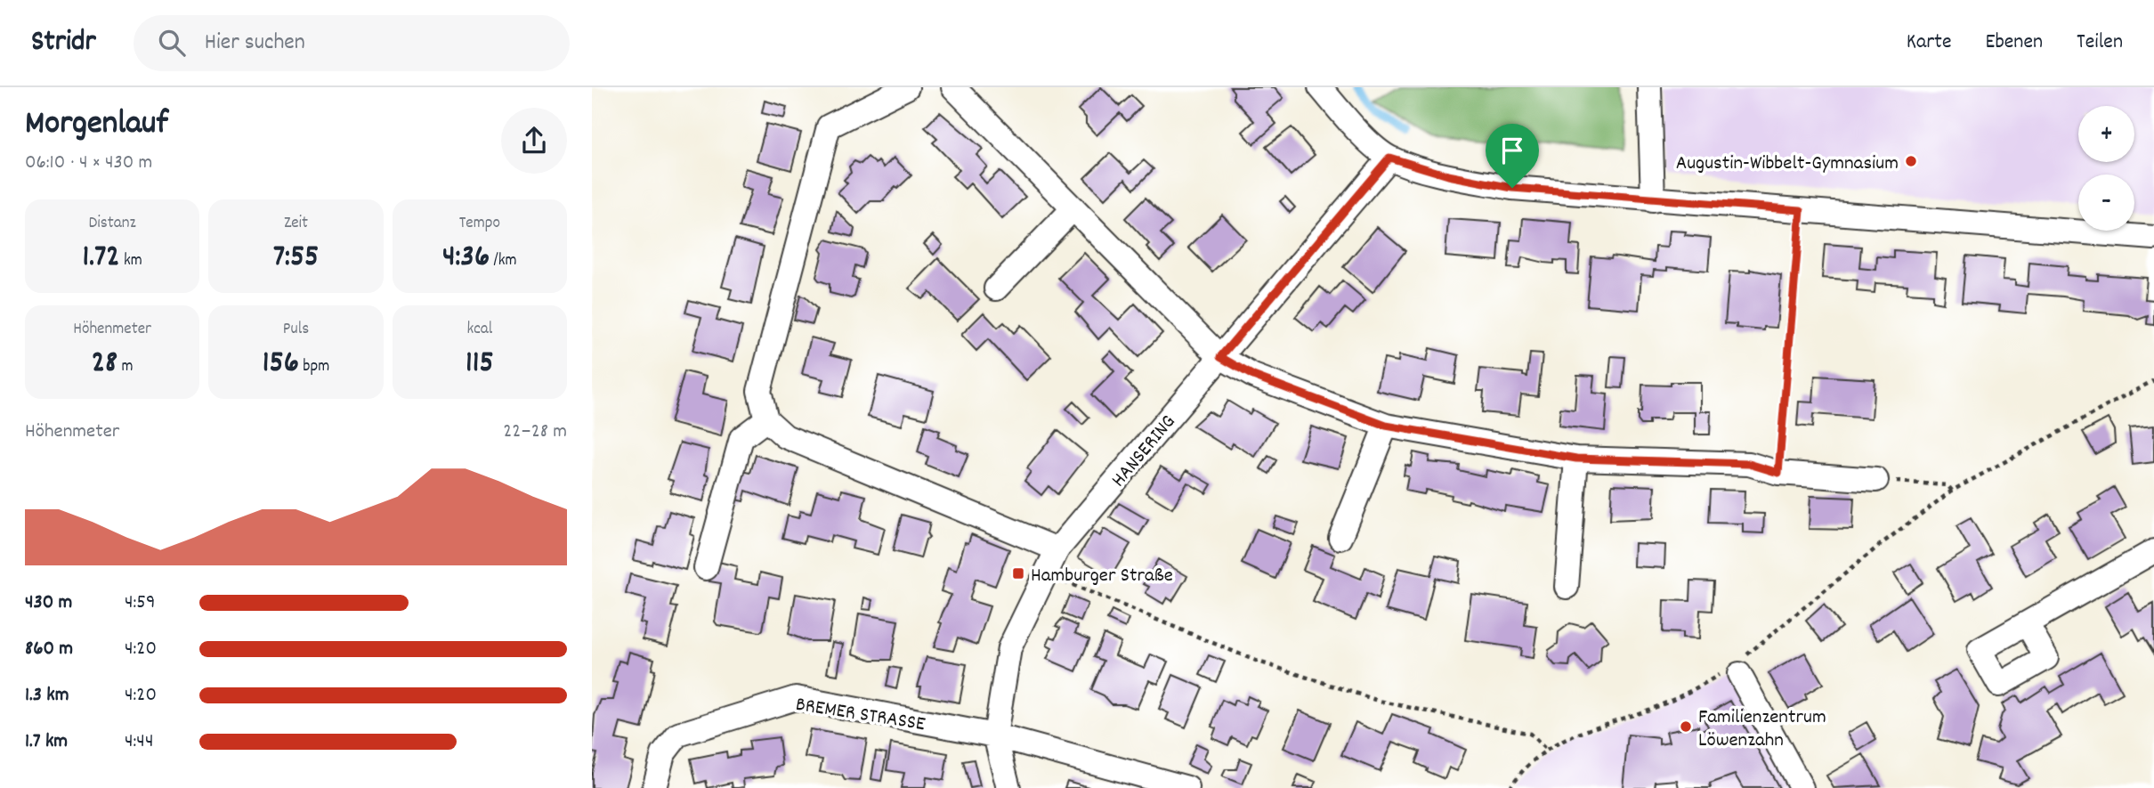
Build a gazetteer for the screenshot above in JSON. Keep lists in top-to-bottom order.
{
  "streets": {
    "street": ["HANSERING", "BREMER STRASSE"]
  },
  "crossings": [
    ["HANSERING", "BREMER STRASSE"]
  ],
  "places": {
    "other": ["Augustin-Wibbelt-Gymnasium", "Familienzentrum Löwenzahn"],
    "transit": ["Hamburger Straße"]
  },
  "page": {
    "header": "Stridr",
    "search": "Hier suchen",
    "nav": ["Karte", "Ebenen", "Teilen"],
    "heading": ["Morgenlauf", "06:10 · 4 × 430 m"],
    "map_buttons": ["+", "−"],
    "stats": [
      ["Distanz", "1.72 km"],
      ["Zeit", "7:55"],
      ["Tempo", "4:36 /km"],
      ["Höhenmeter", "28 m"],
      ["Puls", "156 bpm"],
      ["kcal", "115"]
    ],
    "chart": ["Höhenmeter", "22–28 m"],
    "list": [
      {
        "name": "430 m",
        "note": "4:59"
      },
      {
        "name": "860 m",
        "note": "4:20"
      },
      {
        "name": "1.3 km",
        "note": "4:20"
      },
      {
        "name": "1.7 km",
        "note": "4:44"
      }
    ]
  }
}
